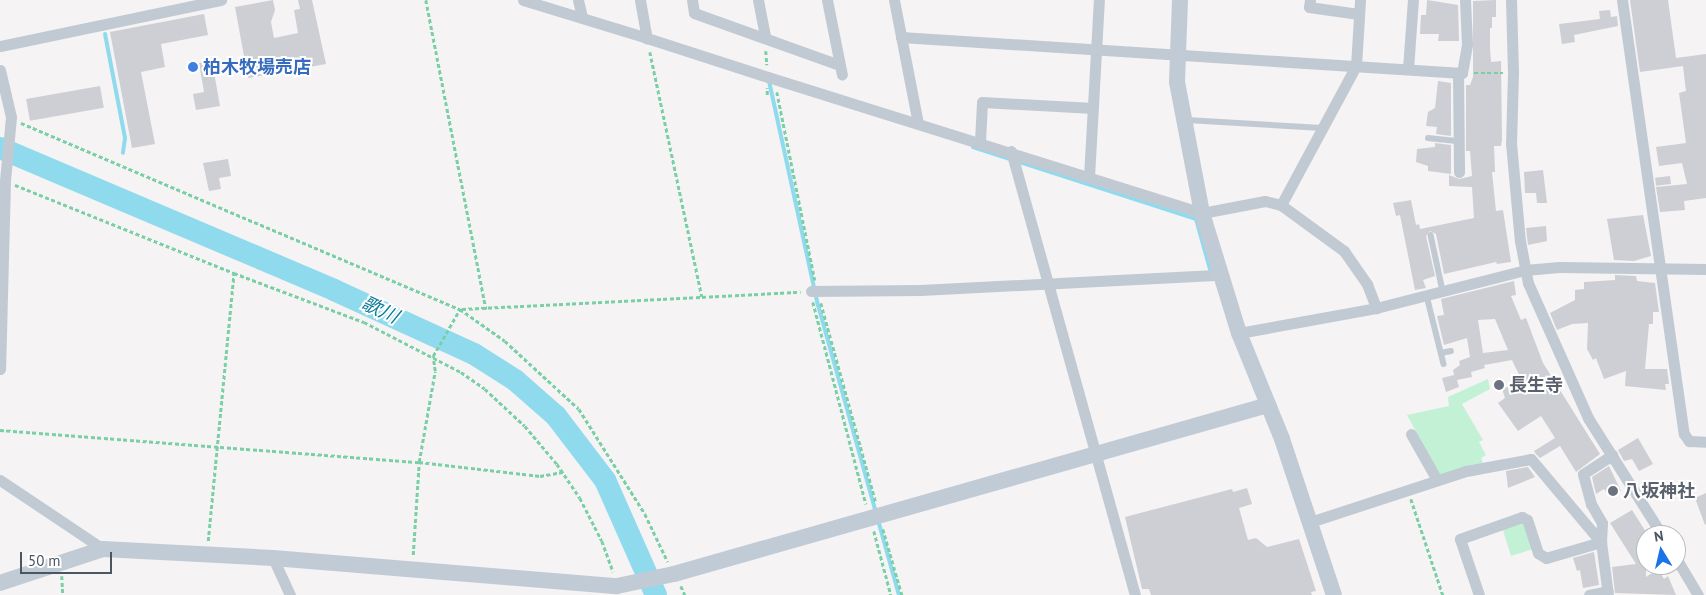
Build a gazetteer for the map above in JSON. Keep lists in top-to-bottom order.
{
  "water": ["歌川"],
  "places": ["柏木牧場売店", "長生寺", "八坂神社"],
  "scale_bar": "50 m",
  "north": "top"
}
